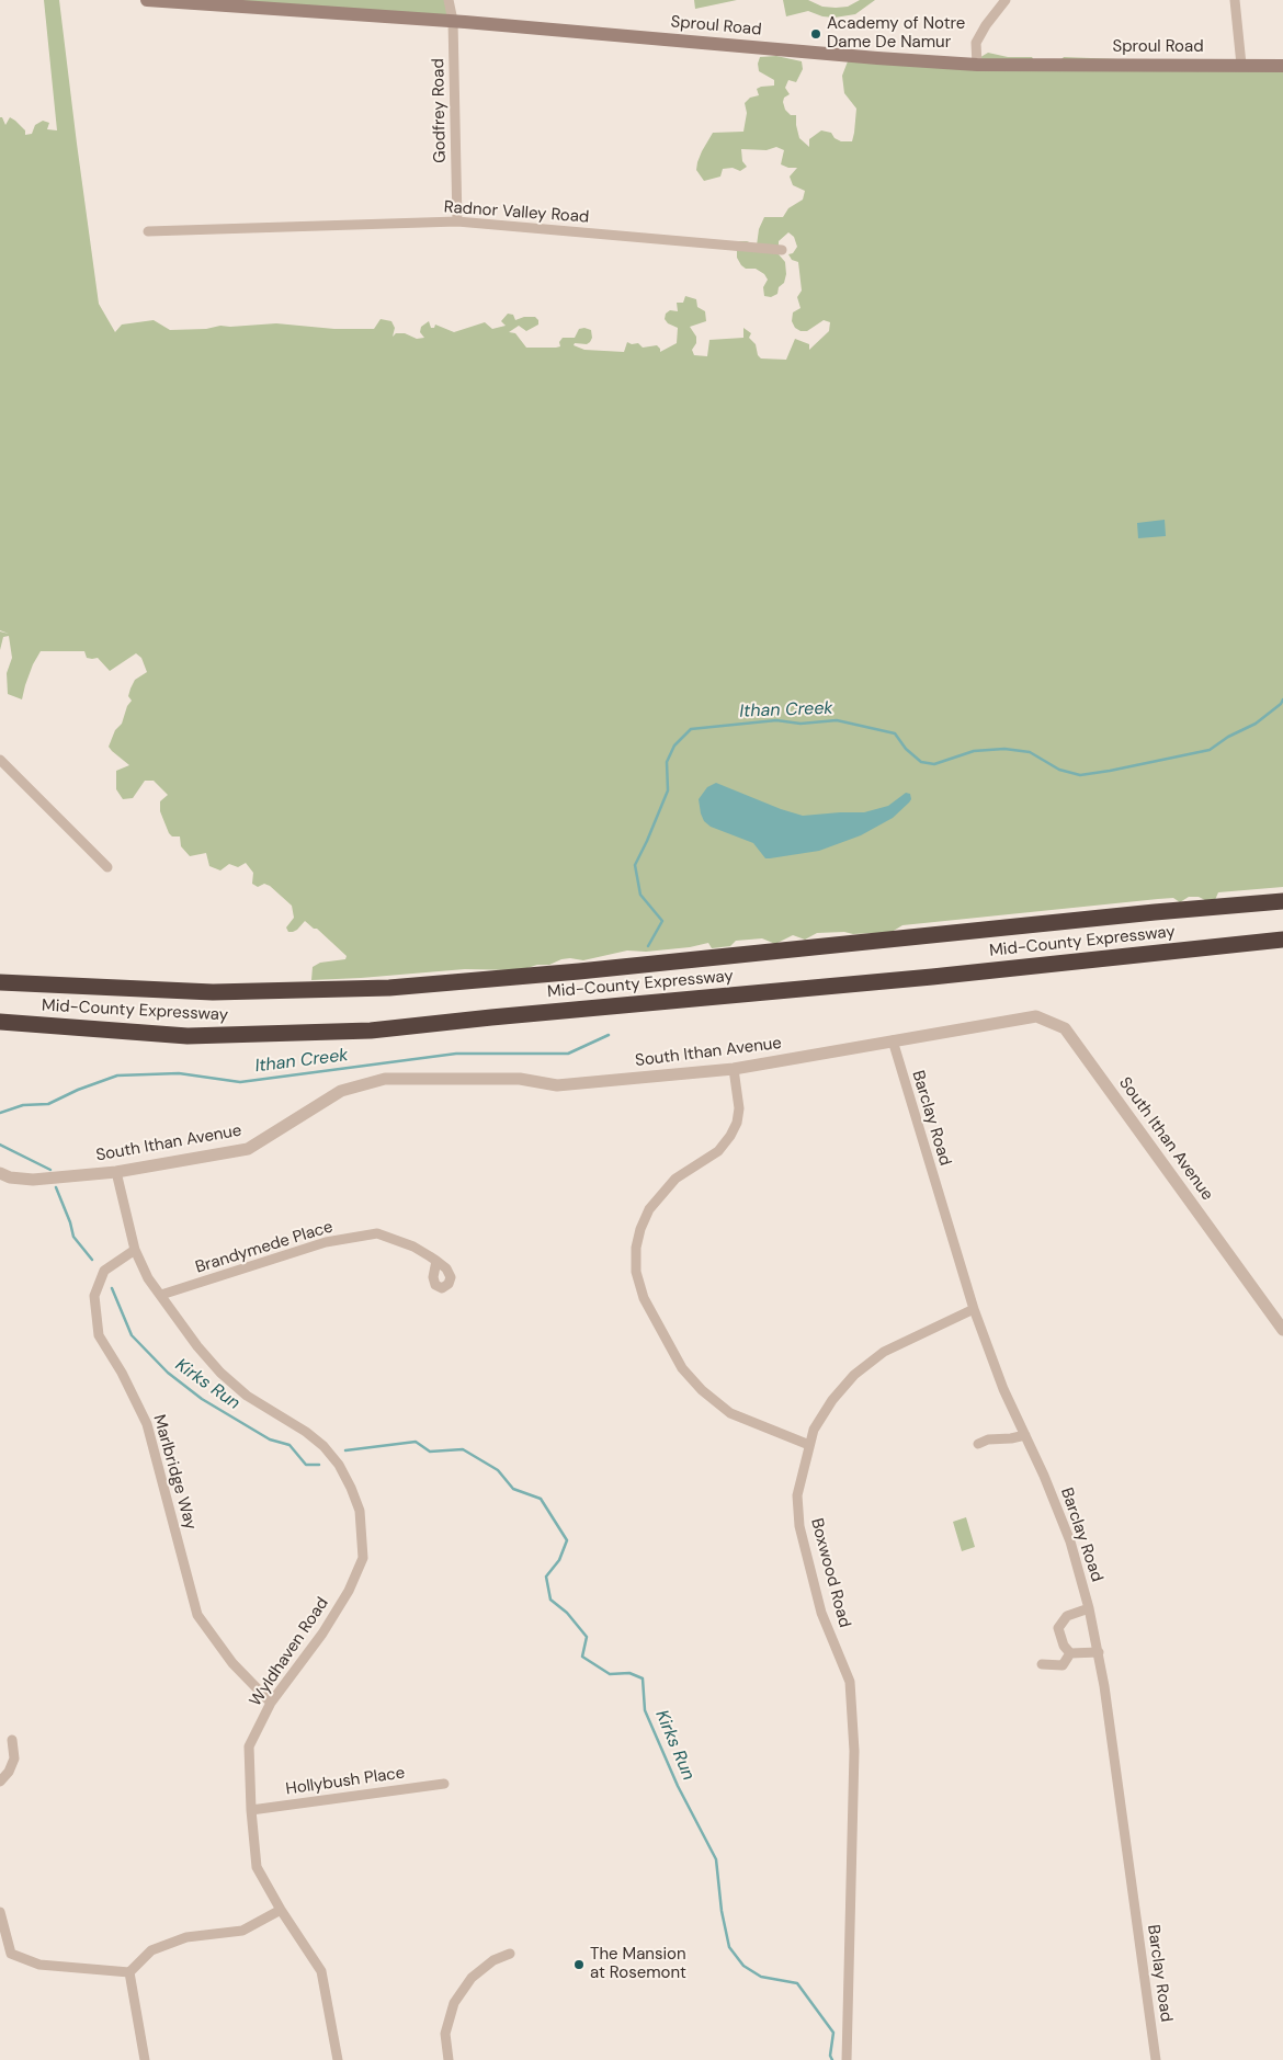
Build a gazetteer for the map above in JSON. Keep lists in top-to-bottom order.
{
  "streets": {
    "highway": ["Mid-County Expressway"],
    "main road": ["Sproul Road"],
    "street": [
      "Godfrey Road",
      "Radnor Valley Road",
      "South Ithan Avenue",
      "Barclay Road",
      "Brandymede Place",
      "Marlbridge Way",
      "Boxwood Road",
      "Wyldhaven Road",
      "Hollybush Place"
    ]
  },
  "crossings": [
    ["Sproul Road", "Godfrey Road"],
    ["Godfrey Road", "Radnor Valley Road"],
    ["South Ithan Avenue", "Barclay Road"],
    ["South Ithan Avenue", "Wyldhaven Road"],
    ["Barclay Road", "Boxwood Road"],
    ["Brandymede Place", "Wyldhaven Road"],
    ["Marlbridge Way", "Wyldhaven Road"],
    ["Wyldhaven Road", "Hollybush Place"]
  ],
  "water": ["Ithan Creek", "Kirks Run"],
  "places": ["Academy of Notre Dame De Namur", "The Mansion at Rosemont"]
}
